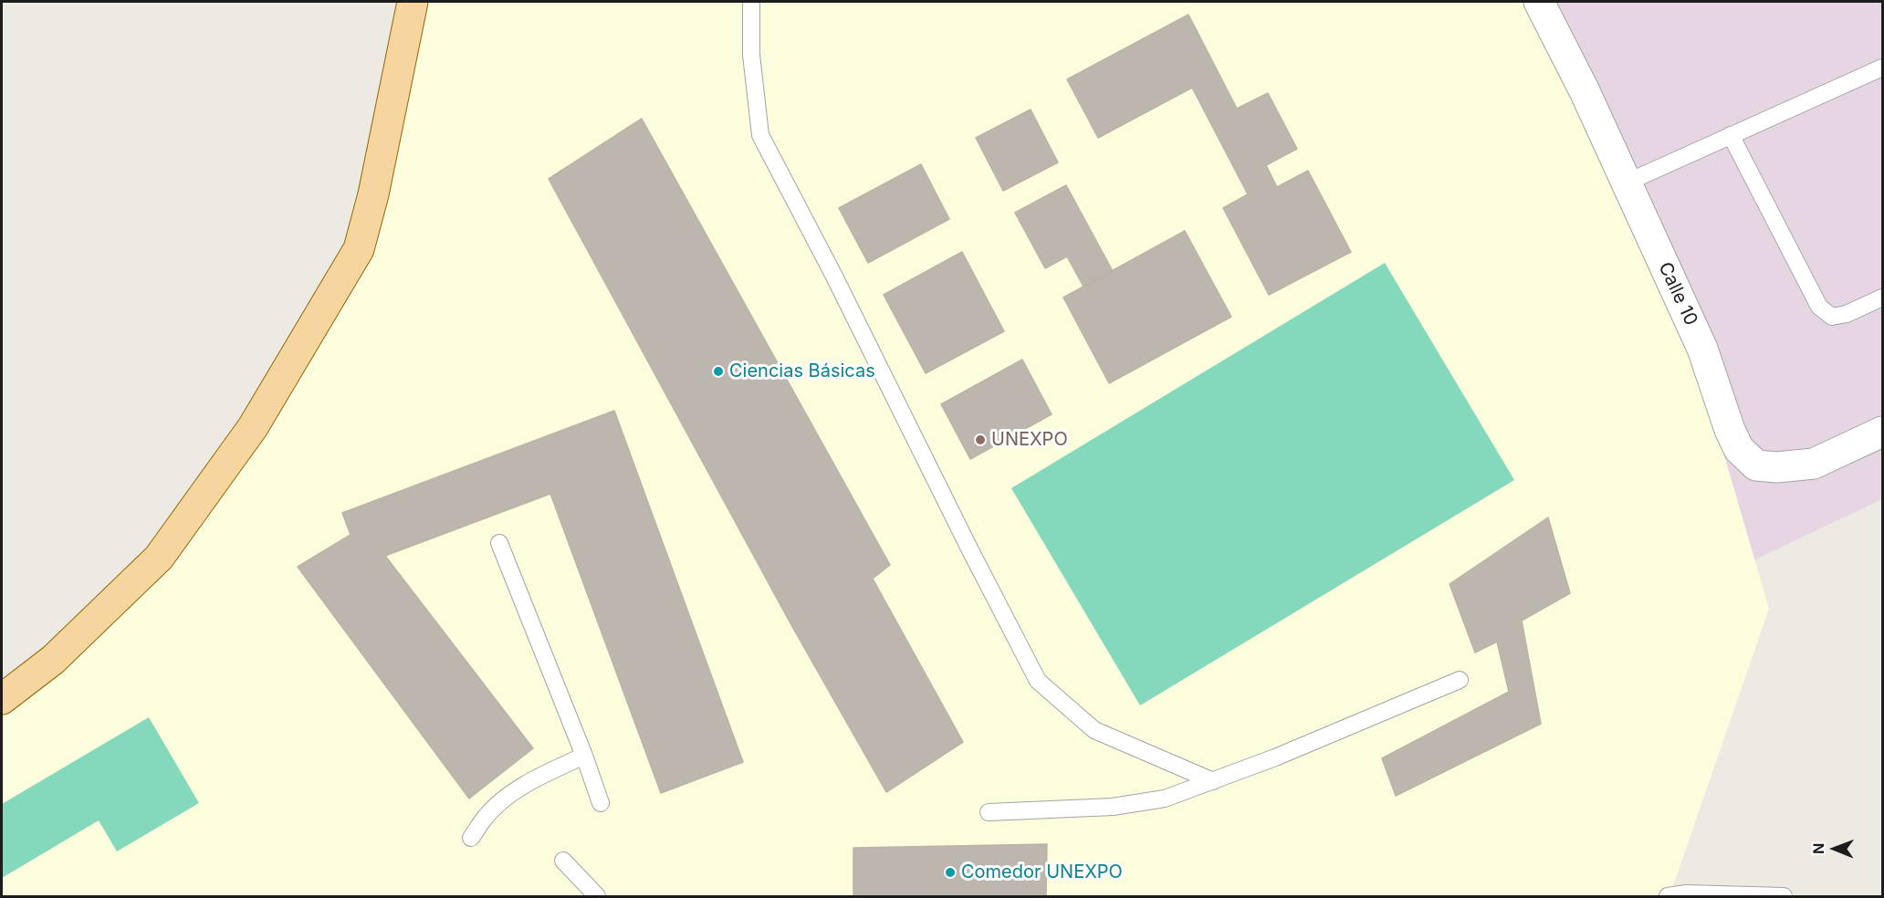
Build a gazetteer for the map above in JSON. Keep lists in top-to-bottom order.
{
  "streets": {
    "street": ["Calle 10"]
  },
  "places": ["Ciencias Básicas", "UNEXPO", "Comedor UNEXPO"],
  "north": "left"
}
